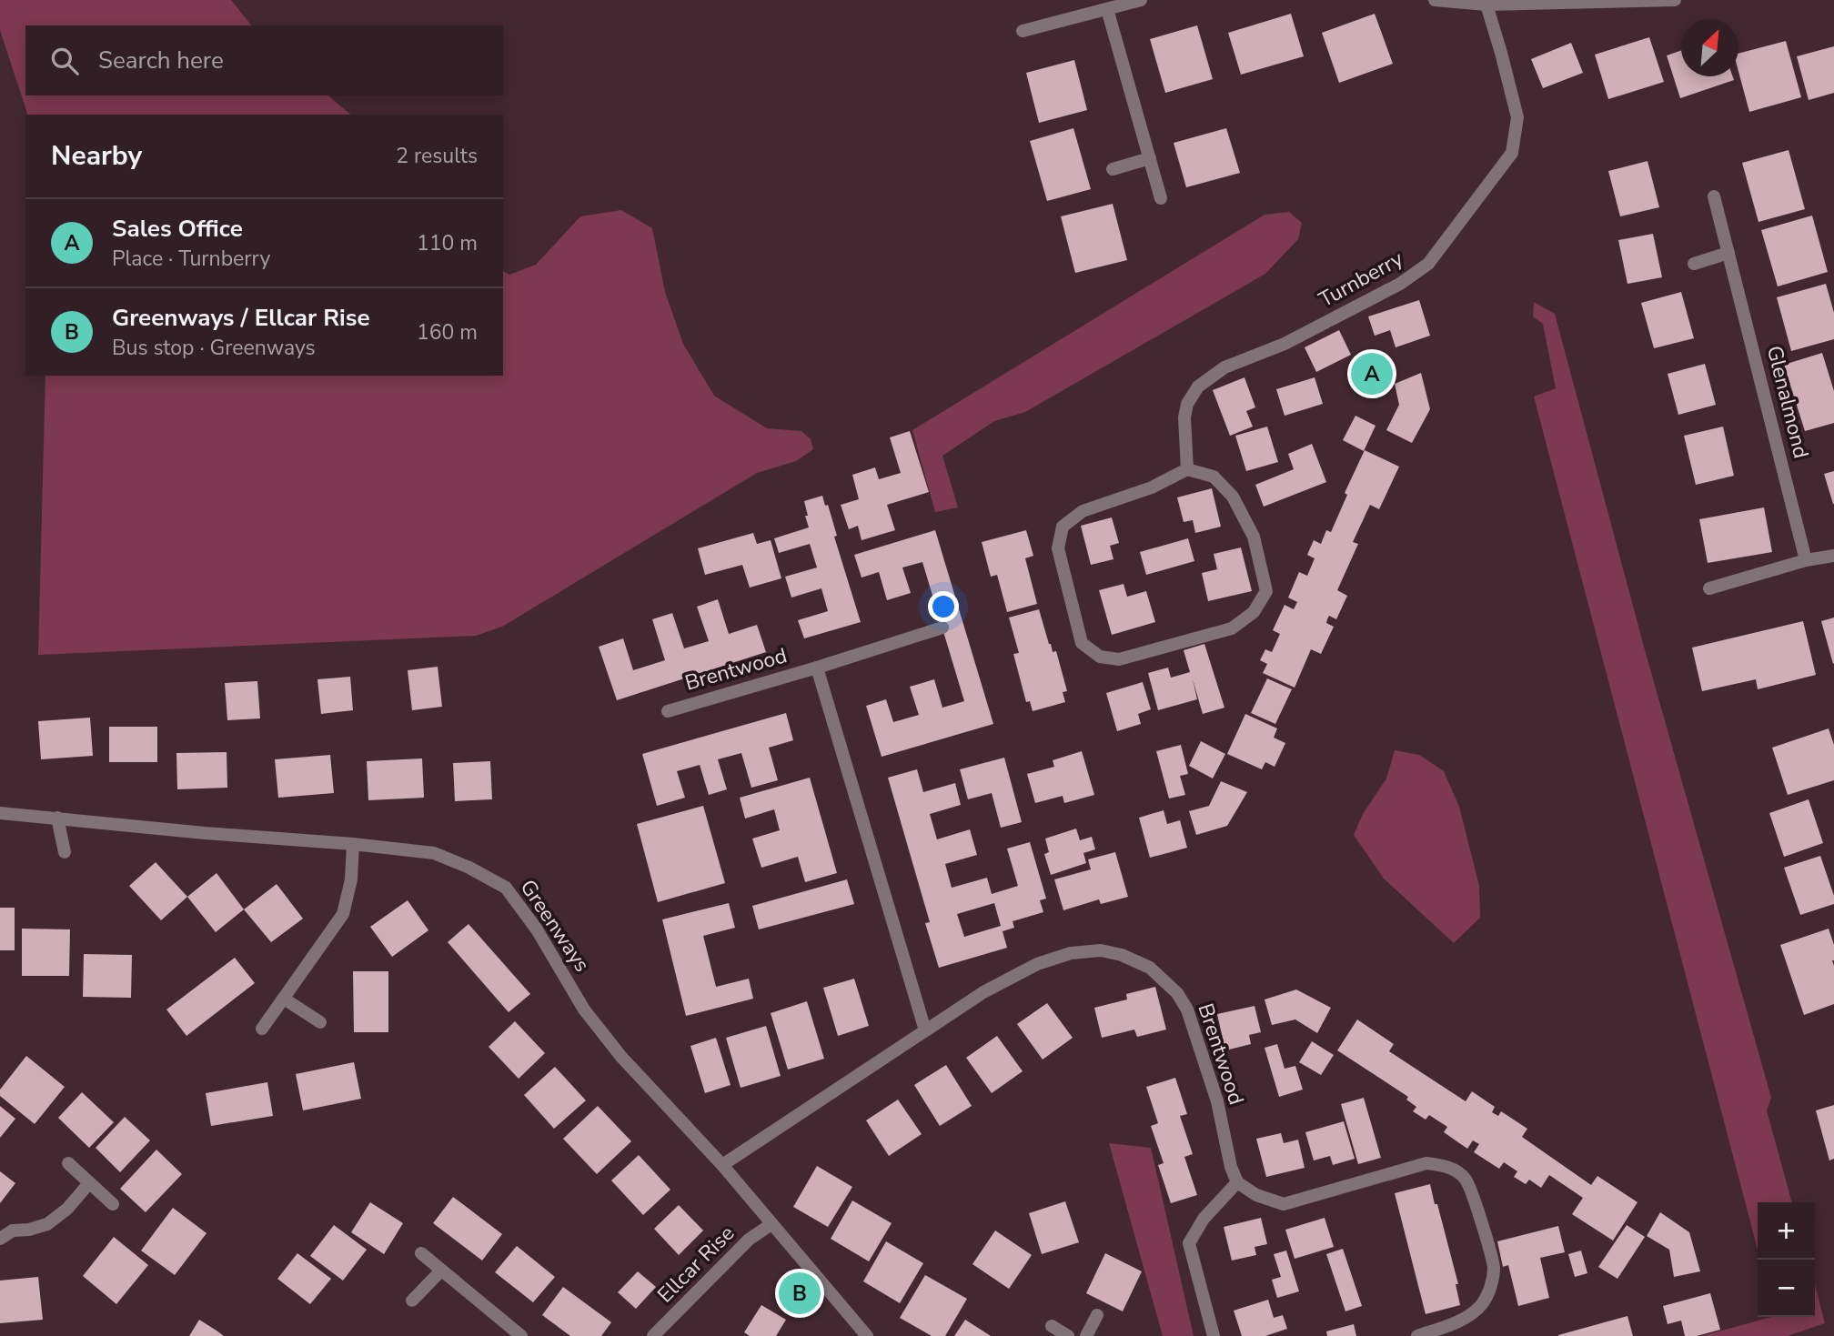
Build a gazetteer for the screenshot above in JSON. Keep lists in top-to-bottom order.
{
  "streets": {
    "street": [
      "Turnberry",
      "Glenalmond",
      "Brentwood",
      "Greenways",
      "Ellcar Rise"
    ]
  },
  "crossings": [
    ["Brentwood", "Greenways"],
    ["Greenways", "Ellcar Rise"]
  ],
  "north": "top right",
  "page": {
    "search": "Search here",
    "heading": ["Nearby", "2 results"],
    "list": [
      {
        "mark": "A",
        "name": "Sales Office",
        "note": "Place · Turnberry",
        "value": "110 m"
      },
      {
        "mark": "B",
        "name": "Greenways / Ellcar Rise",
        "note": "Bus stop · Greenways",
        "value": "160 m"
      }
    ],
    "pins": ["A", "B"],
    "map_buttons": ["+", "−"]
  }
}
